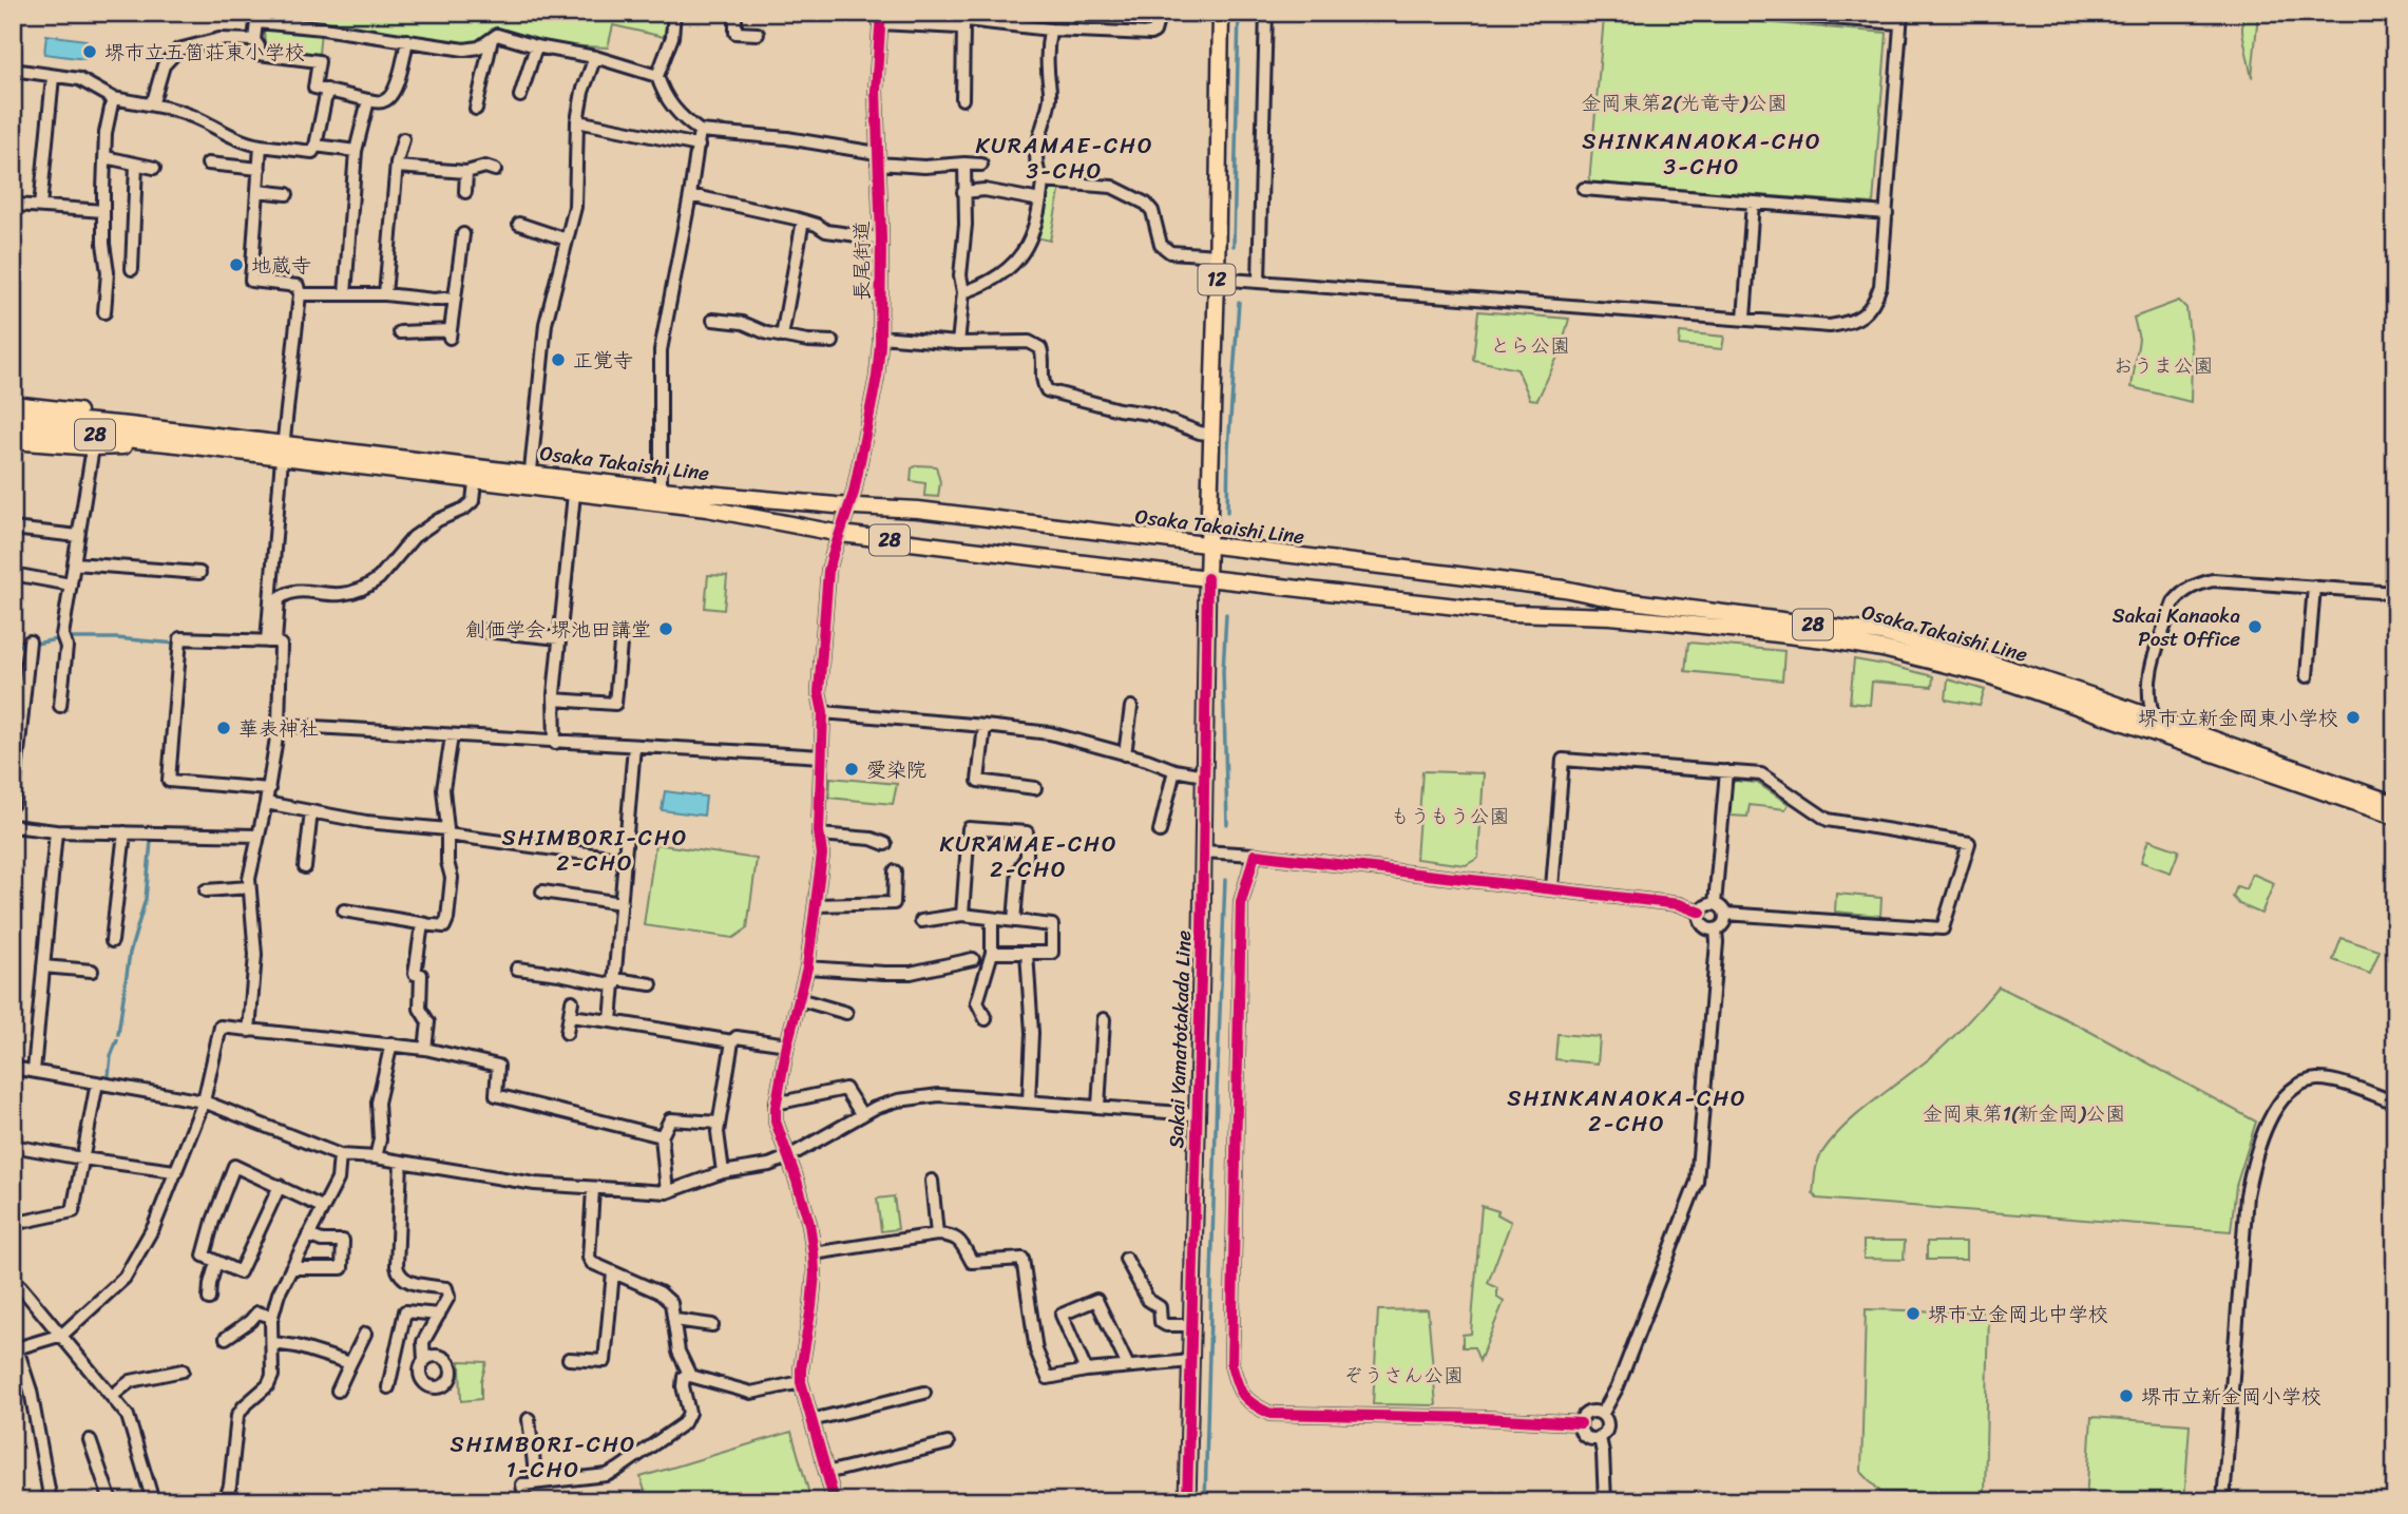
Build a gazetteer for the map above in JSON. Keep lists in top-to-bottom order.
{
  "streets": {
    "main road": [
      "12",
      "28",
      "Osaka Takaishi Line",
      "Sakai Yamatotakada Line"
    ],
    "street": ["長尾街道"]
  },
  "crossings": [
    ["長尾街道", "Osaka Takaishi Line"],
    ["Osaka Takaishi Line", "Sakai Yamatotakada Line"]
  ],
  "districts": [
    "SHINKANAOKA-CHO 3-CHO",
    "KURAMAE-CHO 3-CHO",
    "SHIMBORI-CHO 2-CHO",
    "KURAMAE-CHO 2-CHO",
    "SHINKANAOKA-CHO 2-CHO",
    "SHIMBORI-CHO 1-CHO"
  ],
  "parks": [
    "金岡東第2(光竜寺)公園",
    "とら公園",
    "おうま公園",
    "もうもう公園",
    "金岡東第1(新金岡)公園",
    "ぞうさん公園"
  ],
  "places": [
    "堺市立五箇荘東小学校",
    "地蔵寺",
    "正覚寺",
    "Sakai Kanaoka Post Office",
    "創価学会 堺池田講堂",
    "堺市立新金岡東小学校",
    "華表神社",
    "愛染院",
    "堺市立金岡北中学校",
    "堺市立新金岡小学校"
  ]
}
